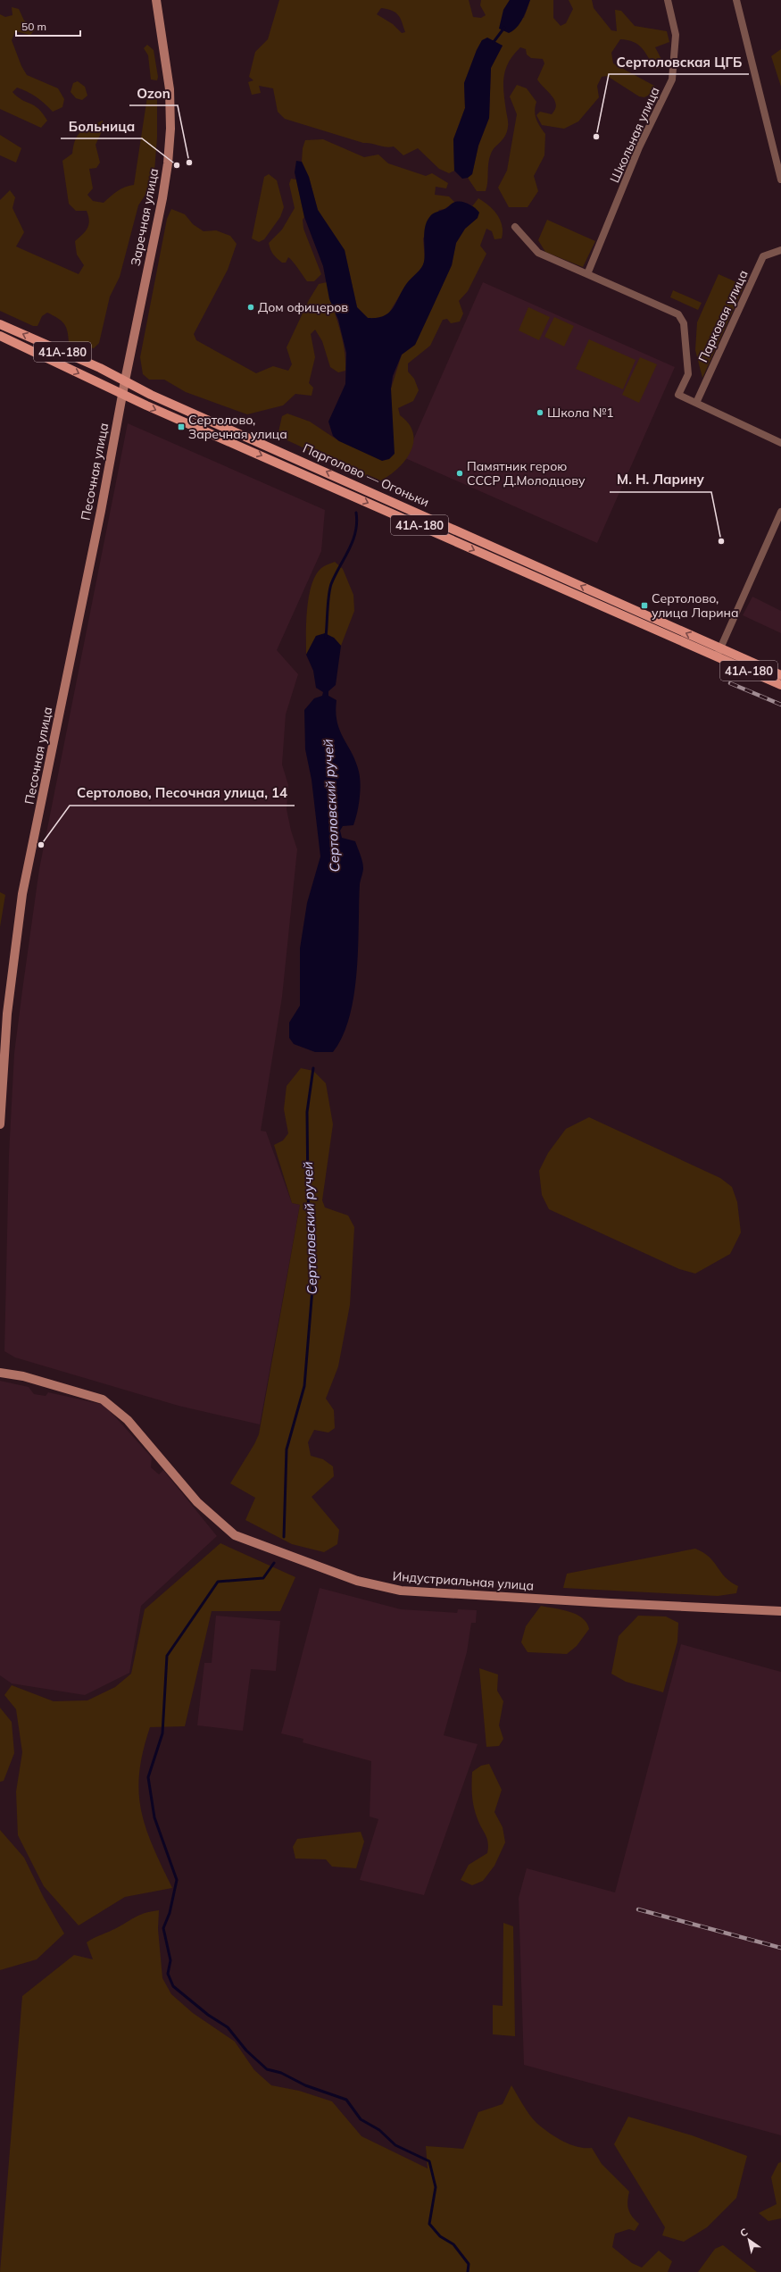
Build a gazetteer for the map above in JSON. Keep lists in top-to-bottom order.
{
  "streets": {
    "main road": [
      "Заречная улица",
      "41А-180",
      "Песочная улица",
      "Парголово — Огоньки",
      "Индустриальная улица"
    ],
    "street": ["Школьная улица", "Парковая улица"]
  },
  "crossings": [
    ["Заречная улица", "Песочная улица"],
    ["Заречная улица", "Парголово — Огоньки"],
    ["Песочная улица", "Парголово — Огоньки"]
  ],
  "water": ["Сертоловский ручей"],
  "places": {
    "other": [
      "Сертоловская ЦГБ",
      "Ozon",
      "Больница",
      "Дом офицеров",
      "Школа №1",
      "Памятник герою СССР Д.Молодцову",
      "М. Н. Ларину",
      "Сертолово, Песочная улица, 14"
    ],
    "transit": ["Сертолово, Заречная улица", "Сертолово, улица Ларина"]
  },
  "scale_bar": "50 m",
  "north": "top left"
}
